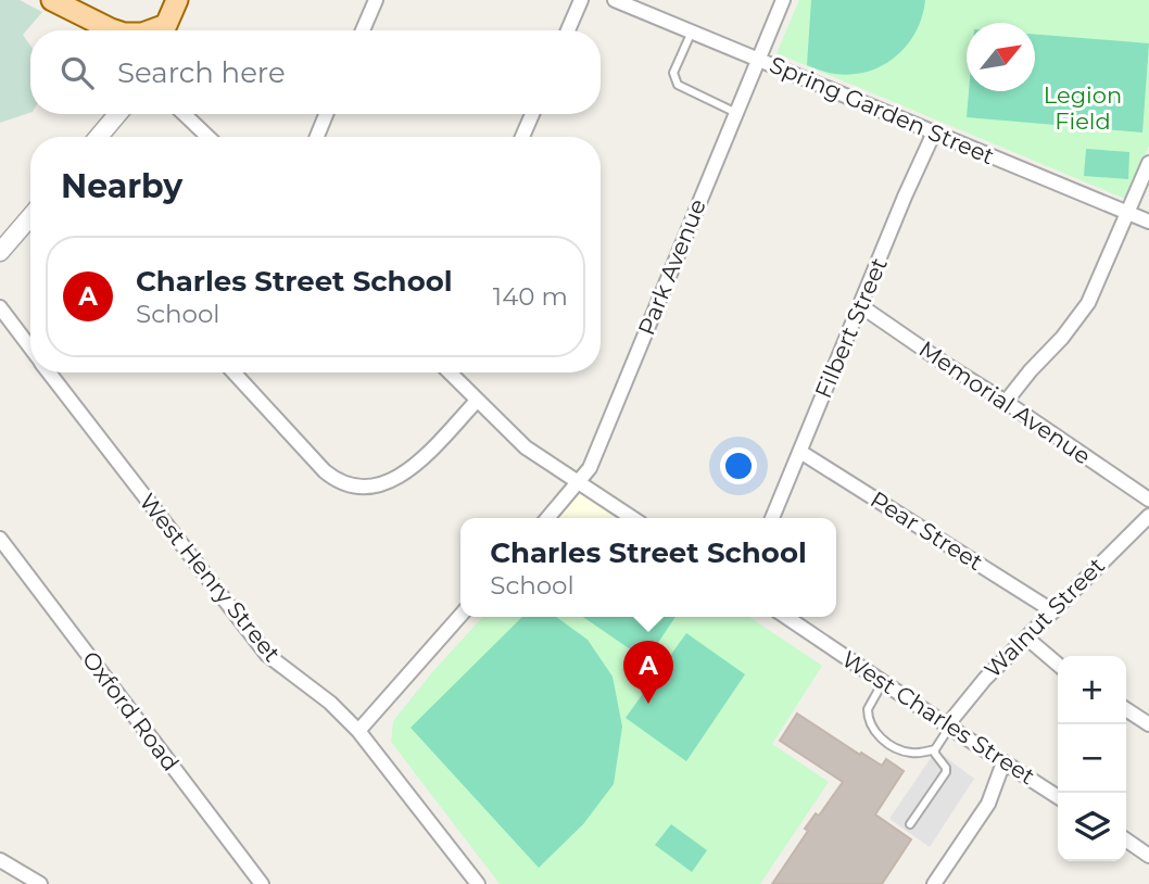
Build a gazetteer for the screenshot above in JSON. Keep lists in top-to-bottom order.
{
  "streets": {
    "street": [
      "Spring Garden Street",
      "Park Avenue",
      "Filbert Street",
      "Memorial Avenue",
      "Pear Street",
      "West Henry Street",
      "Walnut Street",
      "Oxford Road",
      "West Charles Street"
    ]
  },
  "crossings": [
    ["Spring Garden Street", "Park Avenue"],
    ["Spring Garden Street", "Filbert Street"],
    ["Filbert Street", "Memorial Avenue"],
    ["Filbert Street", "Pear Street"],
    ["Pear Street", "Walnut Street"],
    ["Walnut Street", "West Charles Street"]
  ],
  "parks": ["Legion Field"],
  "north": "top right",
  "page": {
    "search": "Search here",
    "heading": "Nearby",
    "list": [
      {
        "mark": "A",
        "name": "Charles Street School",
        "note": "School",
        "value": "140 m"
      }
    ],
    "popup": ["Charles Street School", "School"],
    "pins": "A",
    "map_buttons": ["+", "−"]
  }
}
